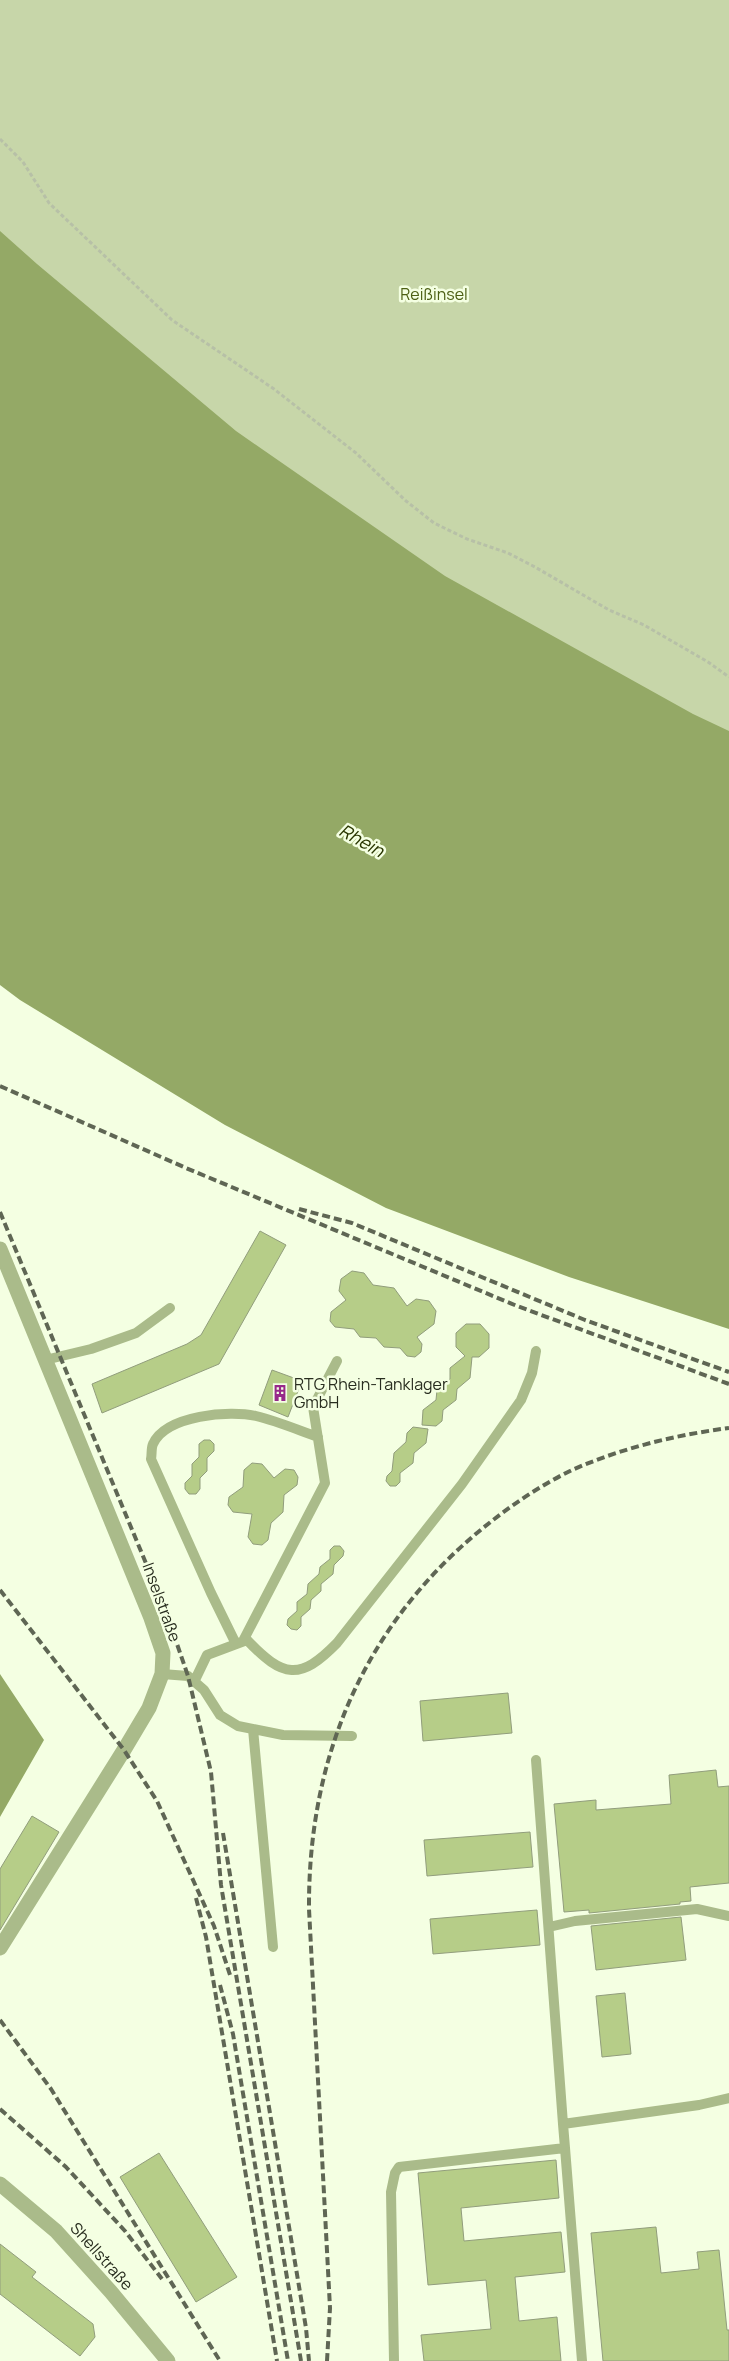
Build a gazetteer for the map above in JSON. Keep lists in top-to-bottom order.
{
  "streets": {
    "street": ["Inselstraße", "Shellstraße"]
  },
  "water": ["Rhein"],
  "parks": ["Reißinsel"],
  "places": {
    "building": ["RTG Rhein-Tanklager GmbH"]
  }
}
